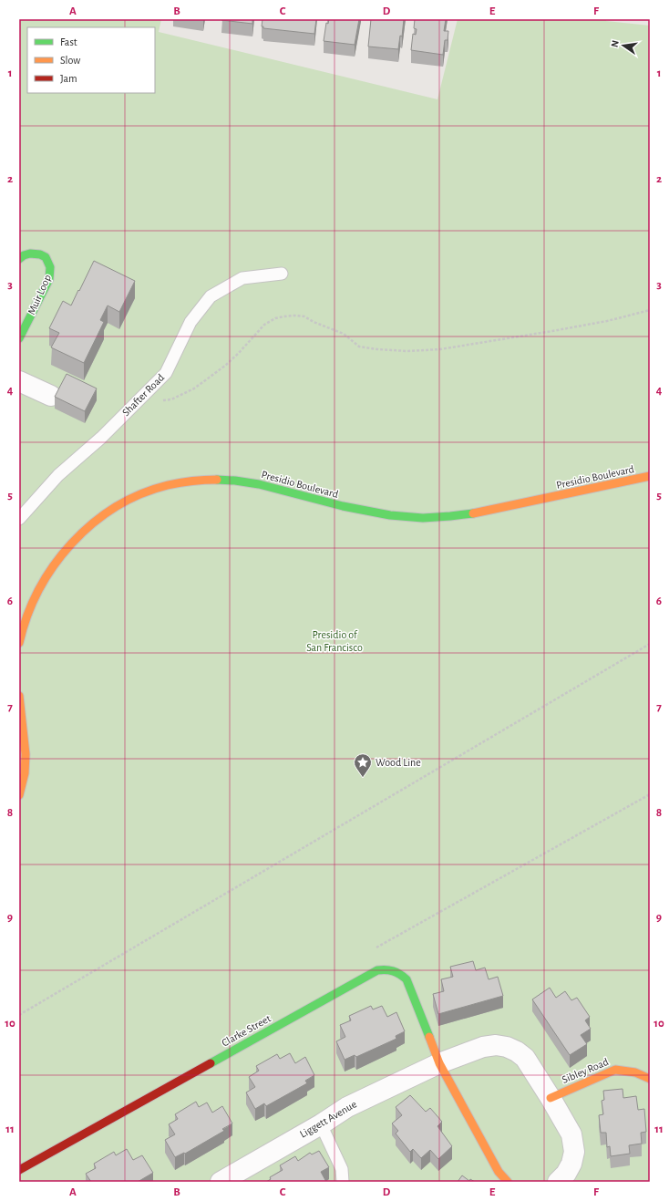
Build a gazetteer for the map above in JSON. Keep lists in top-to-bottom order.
{
  "streets": {
    "street": [
      "Muir Loop",
      "Presidio Boulevard",
      "Clarke Street",
      "Sibley Road",
      "Liggett Avenue"
    ],
    "lane": ["Shafter Road"]
  },
  "crossings": [
    ["Clarke Street", "Liggett Avenue"],
    ["Sibley Road", "Liggett Avenue"]
  ],
  "parks": ["Presidio of San Francisco"],
  "places": {
    "place": ["Wood Line"]
  },
  "legend": ["Fast", "Slow", "Jam"],
  "north": "left",
  "grid": {
    "columns": [
      "A",
      "B",
      "C",
      "D",
      "E",
      "F"
    ],
    "rows": [
      "1",
      "2",
      "3",
      "4",
      "5",
      "6",
      "7",
      "8",
      "9",
      "10",
      "11"
    ]
  }
}
